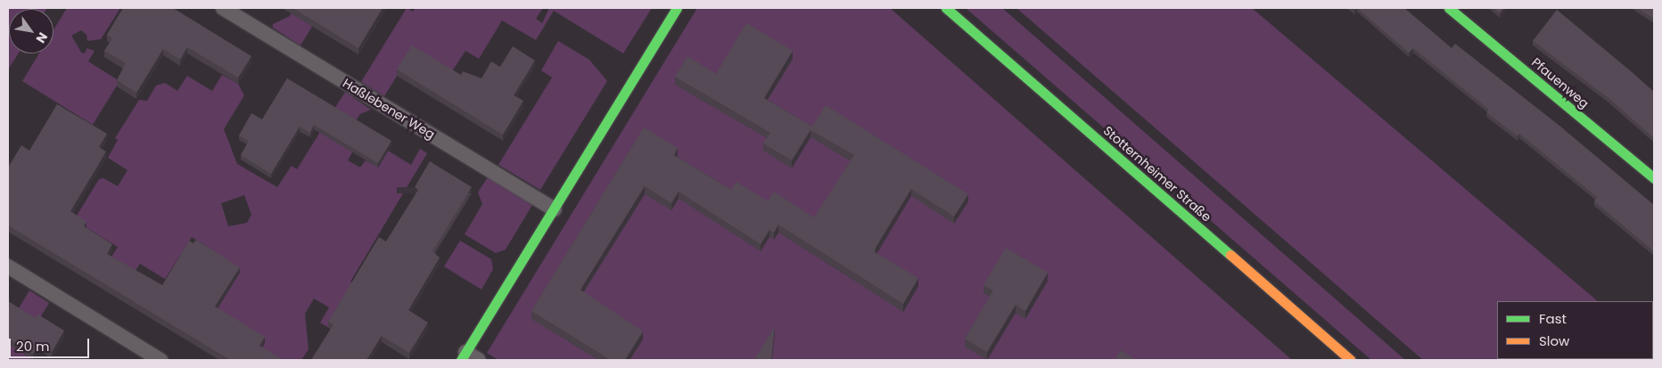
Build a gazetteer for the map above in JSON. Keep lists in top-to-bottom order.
{
  "streets": {
    "street": ["Pfauenweg", "Stotternheimer Straße"],
    "lane": ["Haßlebener Weg"]
  },
  "legend": ["Fast", "Slow"],
  "scale_bar": "20 m",
  "north": "bottom right"
}
